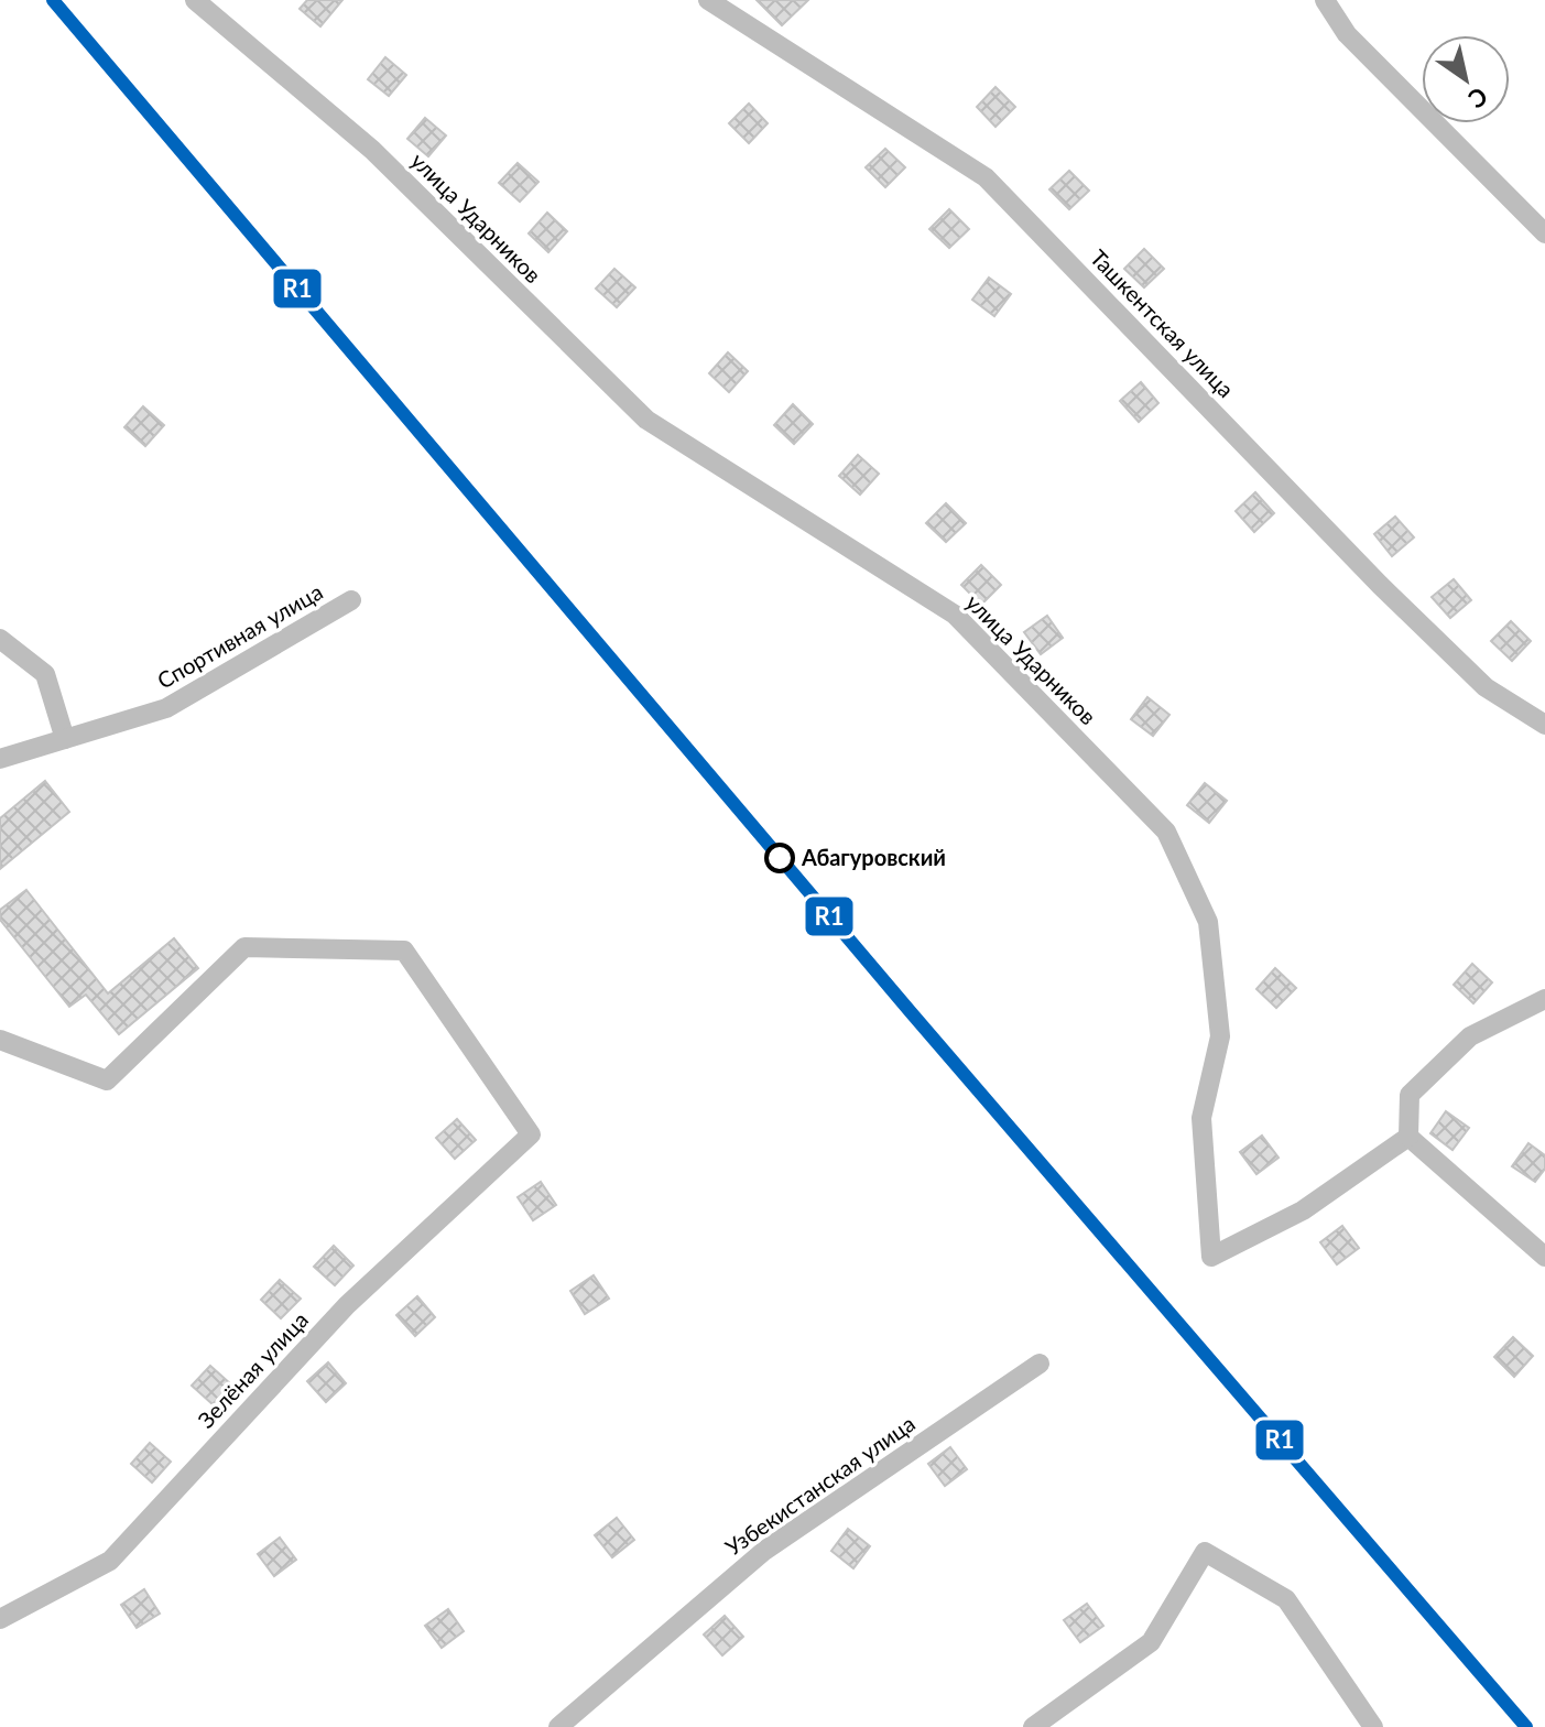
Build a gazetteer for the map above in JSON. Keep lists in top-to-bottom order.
{
  "streets": {
    "street": [
      "улица Ударников",
      "Ташкентская улица",
      "Спортивная улица",
      "Зелёная улица",
      "Узбекистанская улица"
    ]
  },
  "places": ["Абагуровский"],
  "lines": ["transit line R1"],
  "north": "bottom right"
}
